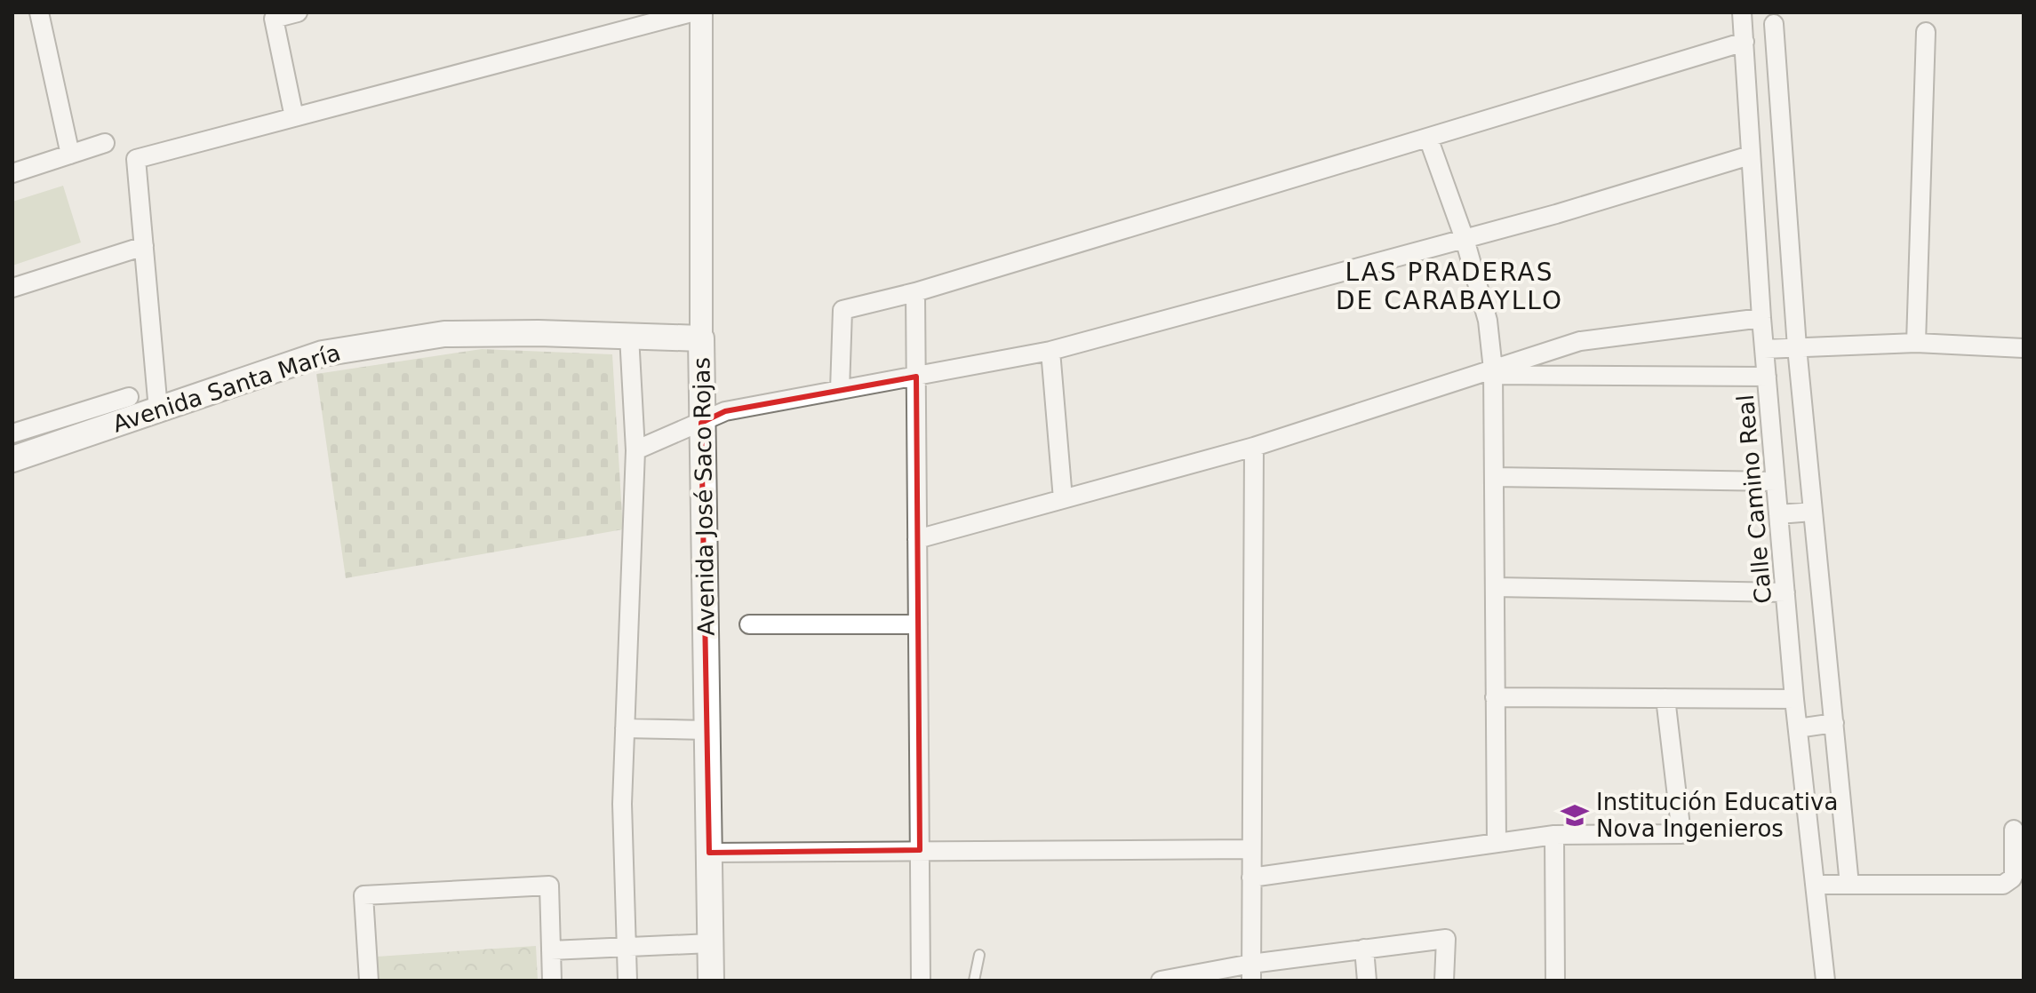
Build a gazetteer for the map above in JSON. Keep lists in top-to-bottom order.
{
  "streets": {
    "main road": ["Avenida Santa María", "Avenida José Saco Rojas"],
    "street": ["Calle Camino Real"]
  },
  "crossings": [
    ["Avenida Santa María", "Avenida José Saco Rojas"]
  ],
  "districts": ["LAS PRADERAS DE CARABAYLLO"],
  "places": {
    "school or university": ["Institución Educativa Nova Ingenieros"]
  }
}
